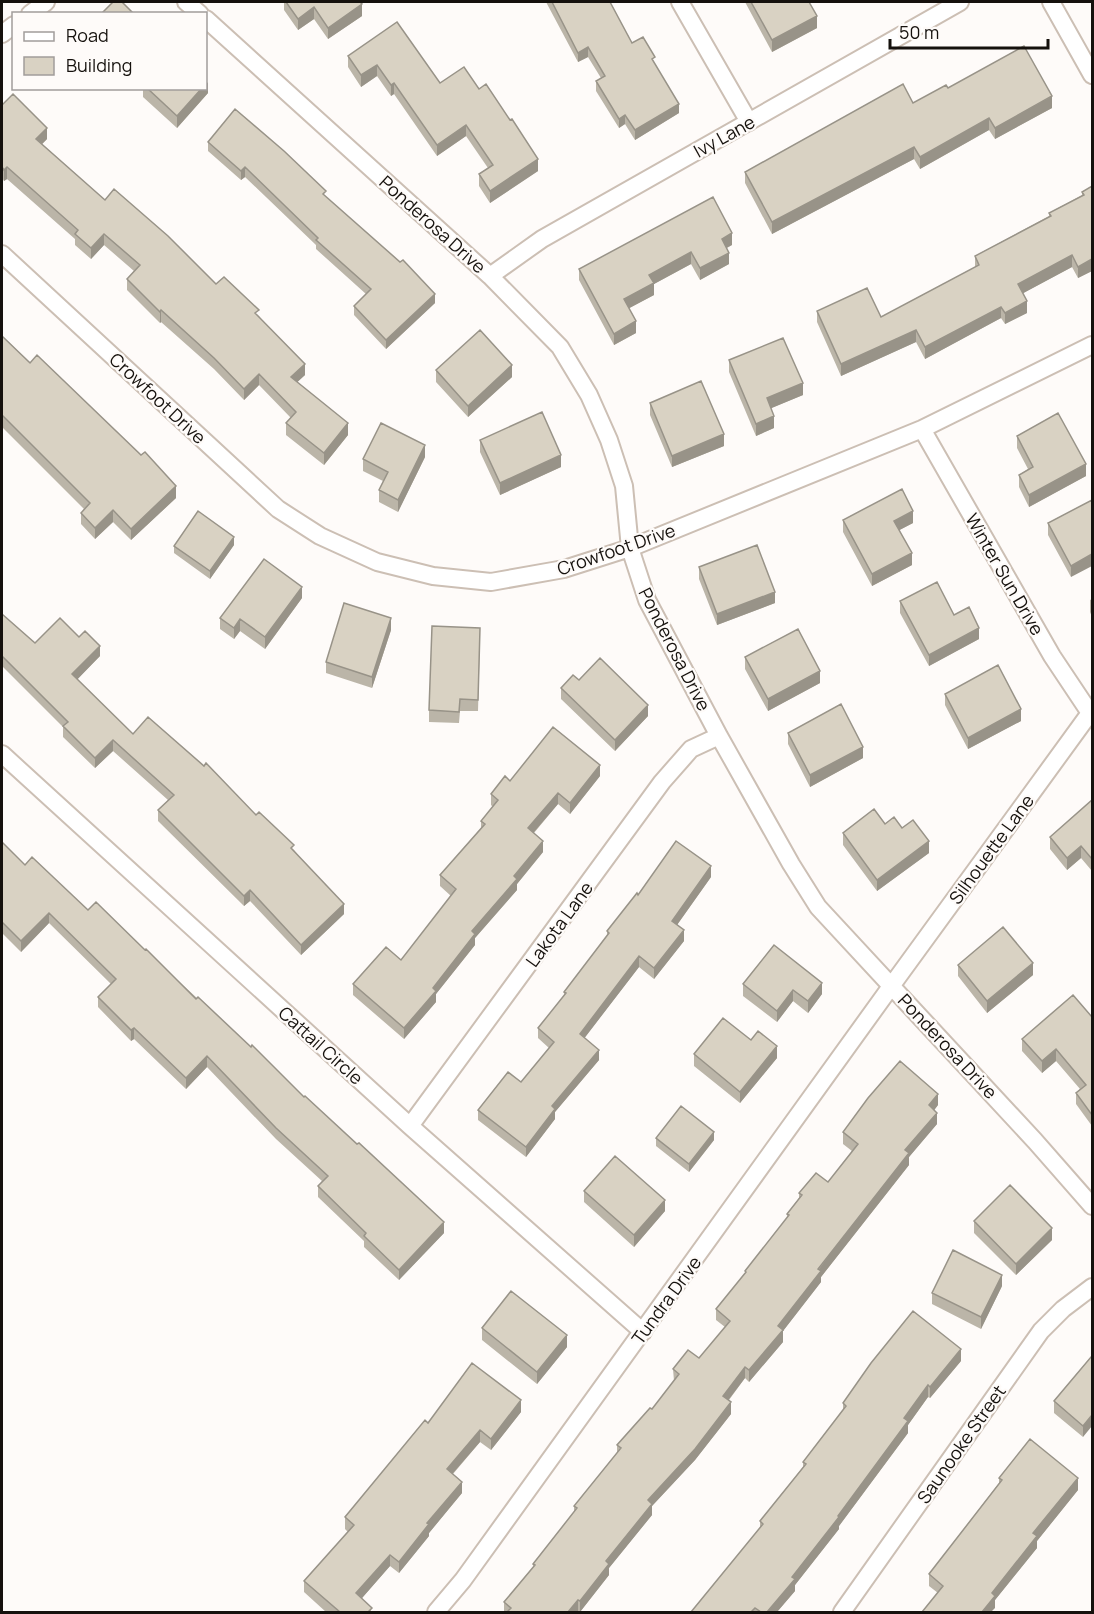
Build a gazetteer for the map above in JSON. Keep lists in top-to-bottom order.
{
  "streets": {
    "street": [
      "Ivy Lane",
      "Ponderosa Drive",
      "Crowfoot Drive",
      "Winter Sun Drive",
      "Silhouette Lane",
      "Lakota Lane",
      "Cattail Circle",
      "Tundra Drive",
      "Saunooke Street"
    ]
  },
  "crossings": [
    ["Ivy Lane", "Ponderosa Drive"],
    ["Ponderosa Drive", "Crowfoot Drive"],
    ["Ponderosa Drive", "Silhouette Lane"],
    ["Ponderosa Drive", "Lakota Lane"],
    ["Ponderosa Drive", "Tundra Drive"],
    ["Crowfoot Drive", "Winter Sun Drive"],
    ["Winter Sun Drive", "Silhouette Lane"],
    ["Silhouette Lane", "Tundra Drive"],
    ["Lakota Lane", "Cattail Circle"],
    ["Cattail Circle", "Tundra Drive"]
  ],
  "legend": ["Road", "Building"],
  "scale_bar": "50 m"
}
